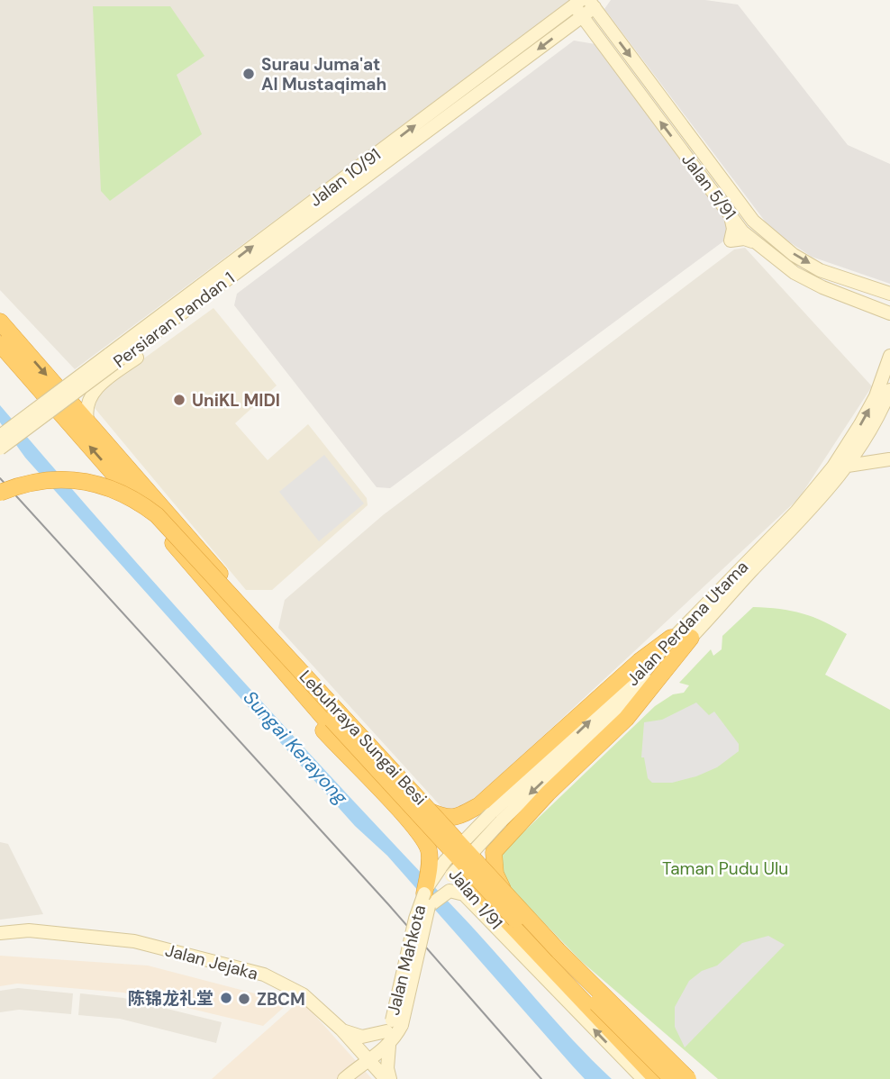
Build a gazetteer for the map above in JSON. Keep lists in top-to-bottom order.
{
  "streets": {
    "highway": ["Lebuhraya Sungai Besi"],
    "street": [
      "Jalan 10/91",
      "Jalan 5/91",
      "Persiaran Pandan 1",
      "Jalan Perdana Utama",
      "Jalan 1/91",
      "Jalan Mahkota",
      "Jalan Jejaka"
    ]
  },
  "crossings": [
    ["Jalan 10/91", "Jalan 5/91"],
    ["Jalan 10/91", "Persiaran Pandan 1"],
    ["Jalan 1/91", "Jalan Mahkota"],
    ["Jalan Mahkota", "Jalan Jejaka"]
  ],
  "water": ["Sungai Kerayong"],
  "parks": ["Taman Pudu Ulu"],
  "places": [
    "Surau Juma'at Al Mustaqimah",
    "UniKL MIDI",
    "陈锦龙礼堂",
    "ZBCM"
  ]
}
